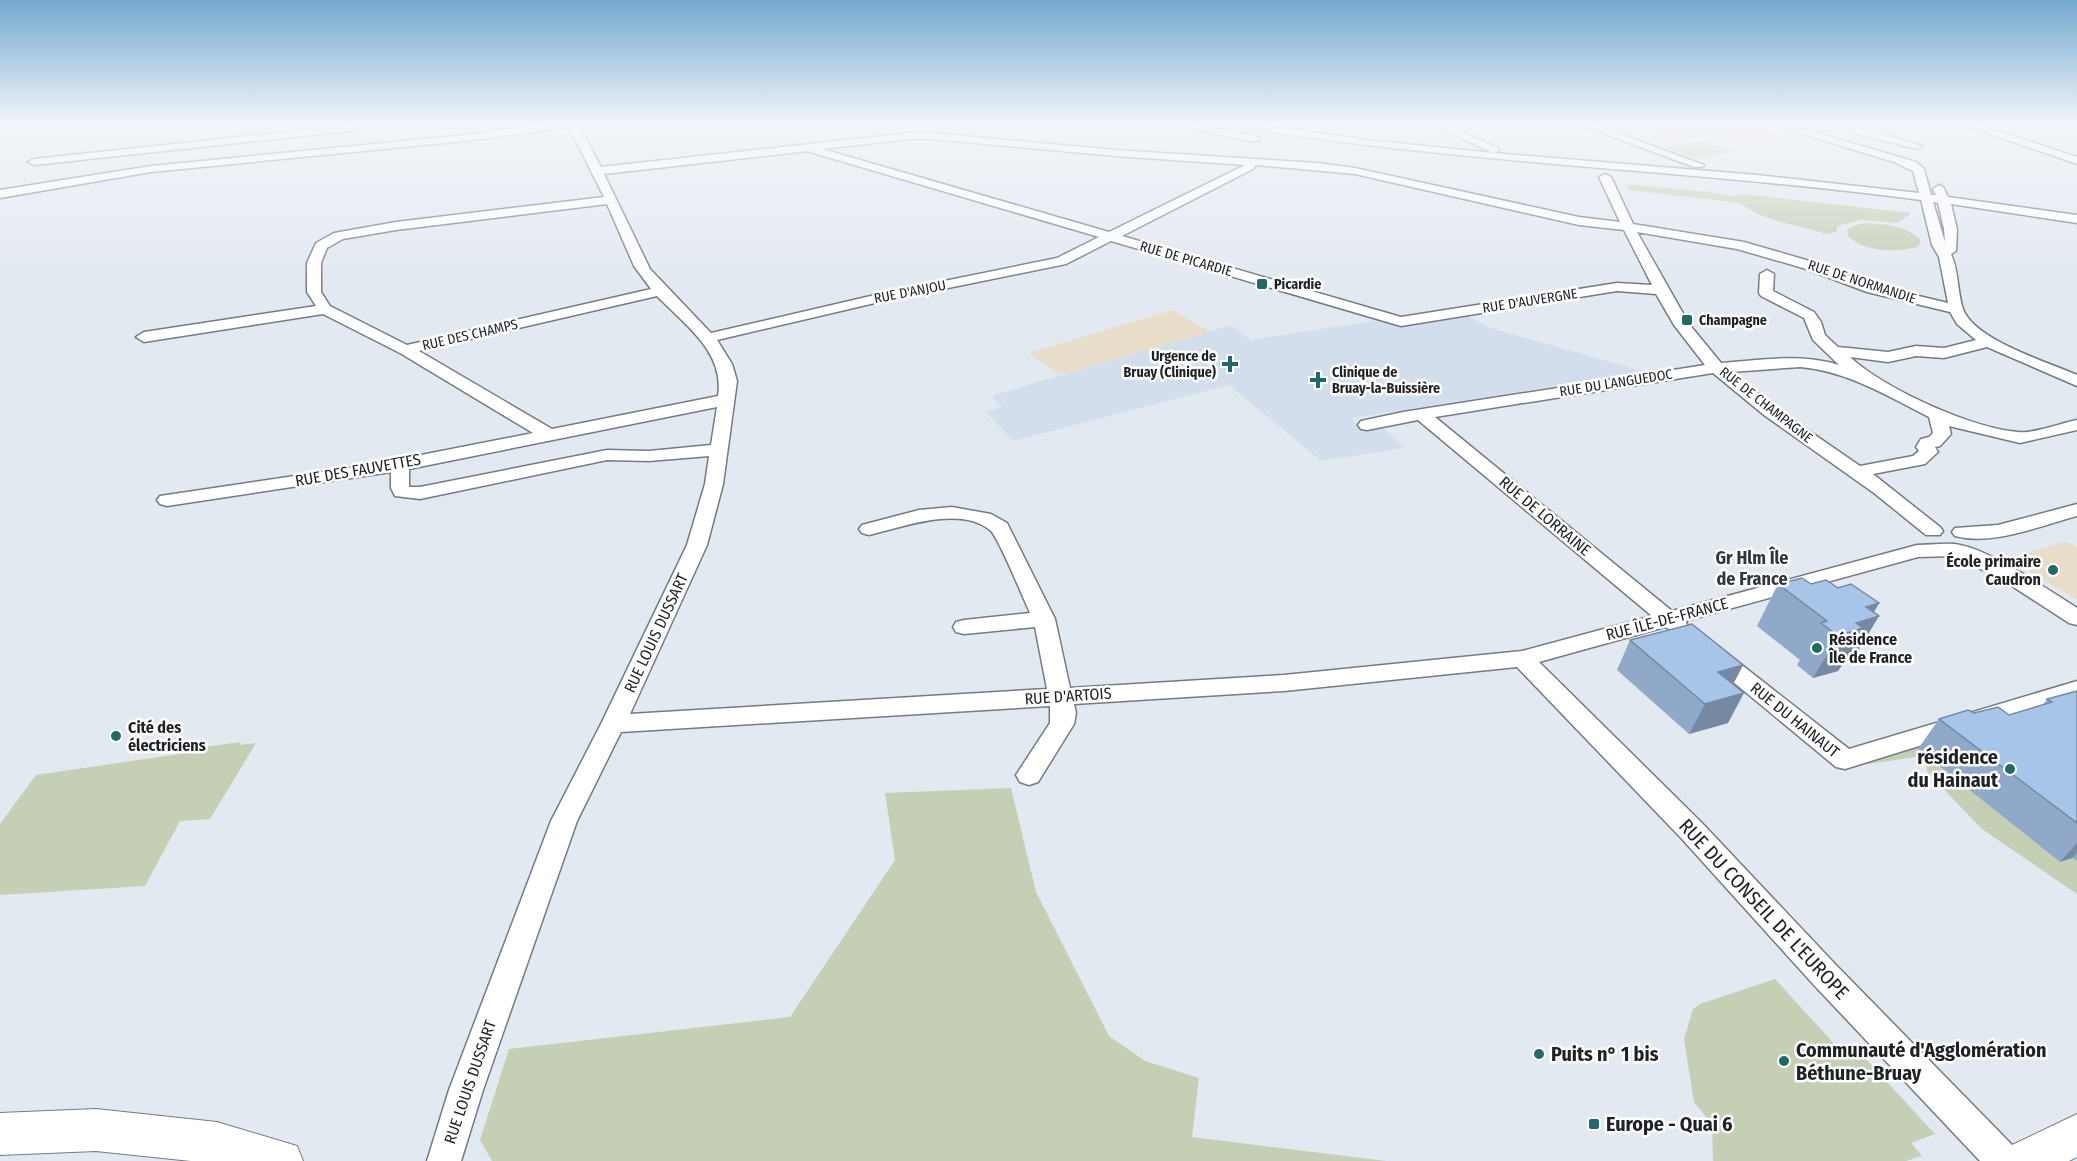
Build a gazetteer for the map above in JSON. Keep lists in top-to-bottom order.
{
  "streets": {
    "street": [
      "RUE DE PICARDIE",
      "RUE DE NORMANDIE",
      "RUE D'ANJOU",
      "RUE D'AUVERGNE",
      "RUE DES CHAMPS",
      "RUE DU LANGUEDOC",
      "RUE DE CHAMPAGNE",
      "RUE DES FAUVETTES",
      "RUE DE LORRAINE",
      "RUE ÎLE-DE-FRANCE",
      "RUE LOUIS DUSSART",
      "RUE D'ARTOIS",
      "RUE DU HAINAUT",
      "RUE DU CONSEIL DE L'EUROPE"
    ]
  },
  "crossings": [
    ["RUE DE PICARDIE", "RUE D'ANJOU"],
    ["RUE DE PICARDIE", "RUE D'AUVERGNE"],
    ["RUE DE NORMANDIE", "RUE DE CHAMPAGNE"],
    ["RUE D'ANJOU", "RUE LOUIS DUSSART"],
    ["RUE D'AUVERGNE", "RUE DE CHAMPAGNE"],
    ["RUE DES CHAMPS", "RUE LOUIS DUSSART"],
    ["RUE DU LANGUEDOC", "RUE DE CHAMPAGNE"],
    ["RUE DU LANGUEDOC", "RUE DE LORRAINE"],
    ["RUE DE CHAMPAGNE", "RUE ÎLE-DE-FRANCE"],
    ["RUE DES FAUVETTES", "RUE LOUIS DUSSART"],
    ["RUE DE LORRAINE", "RUE ÎLE-DE-FRANCE"],
    ["RUE DE LORRAINE", "RUE DU HAINAUT"],
    ["RUE ÎLE-DE-FRANCE", "RUE D'ARTOIS"],
    ["RUE ÎLE-DE-FRANCE", "RUE DU HAINAUT"],
    ["RUE ÎLE-DE-FRANCE", "RUE DU CONSEIL DE L'EUROPE"],
    ["RUE LOUIS DUSSART", "RUE D'ARTOIS"],
    ["RUE D'ARTOIS", "RUE DU CONSEIL DE L'EUROPE"]
  ],
  "districts": ["Gr Hlm Île de France"],
  "places": {
    "transit": ["Picardie", "Champagne", "Europe - Quai 6"],
    "health": ["Urgence de Bruay (Clinique)", "Clinique de Bruay-la-Buissière"],
    "other": [
      "École primaire Caudron",
      "Résidence Île de France",
      "Cité des électriciens",
      "résidence du Hainaut",
      "Puits n° 1 bis",
      "Communauté d'Agglomération Béthune-Bruay"
    ]
  }
}
